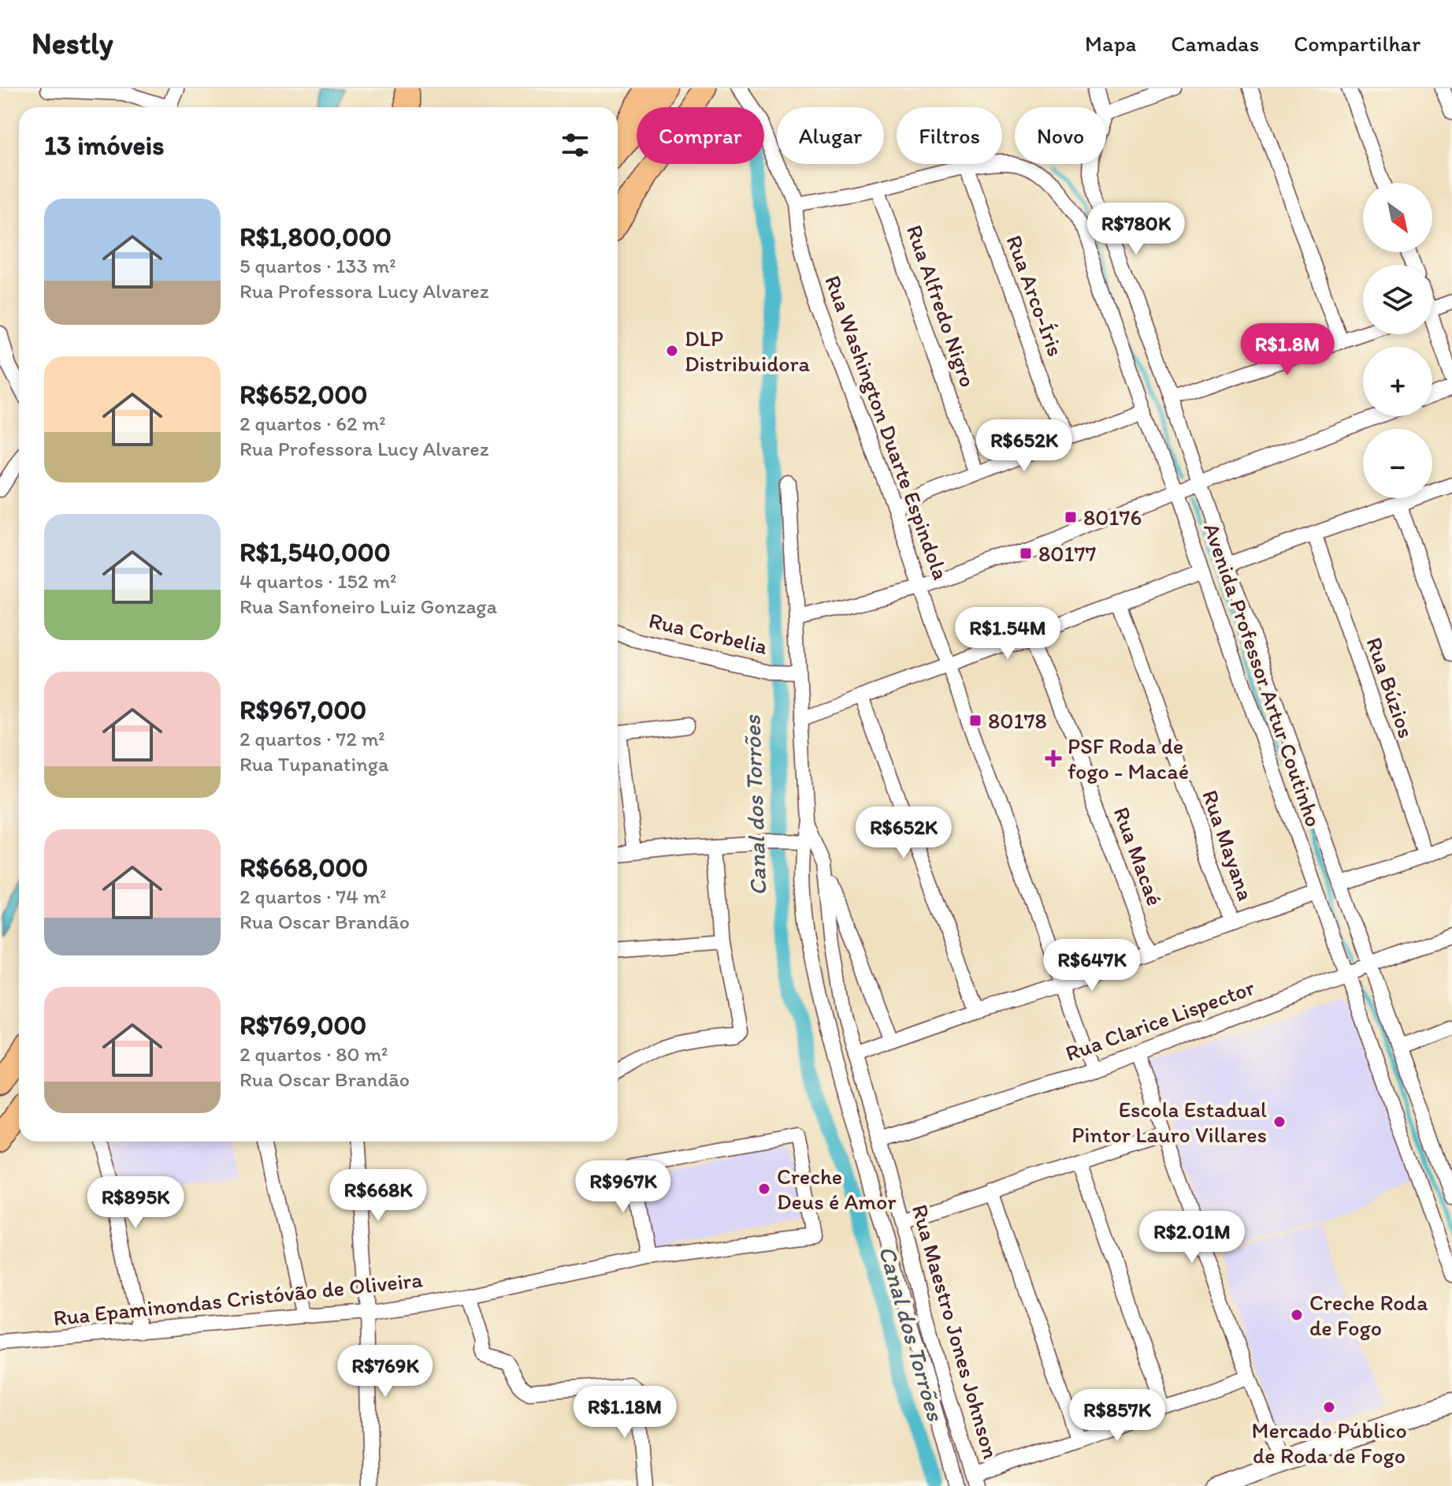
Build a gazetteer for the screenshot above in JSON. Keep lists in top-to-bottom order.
{
  "streets": {
    "street": [
      "Rua Arco-Íris",
      "Rua Alfredo Nigro",
      "Rua Washington Duarte Espindola",
      "Rua Corbelia",
      "Avenida Professor Artur Coutinho",
      "Rua Búzios",
      "Rua Mayana",
      "Rua Macaé",
      "Rua Clarice Lispector",
      "Rua Epaminondas Cristóvão de Oliveira",
      "Rua Maestro Jones Johnson"
    ]
  },
  "crossings": [
    ["Rua Arco-Íris", "Avenida Professor Artur Coutinho"],
    ["Rua Alfredo Nigro", "Avenida Professor Artur Coutinho"],
    ["Rua Washington Duarte Espindola", "Avenida Professor Artur Coutinho"],
    ["Rua Washington Duarte Espindola", "Rua Clarice Lispector"],
    ["Rua Corbelia", "Rua Maestro Jones Johnson"],
    ["Avenida Professor Artur Coutinho", "Rua Clarice Lispector"],
    ["Rua Clarice Lispector", "Rua Maestro Jones Johnson"]
  ],
  "water": ["Canal dos Torrões"],
  "places": {
    "other": [
      "DLP Distribuidora",
      "Escola Estadual Pintor Lauro Villares",
      "Creche Deus é Amor",
      "Creche Roda de Fogo",
      "Mercado Público de Roda de Fogo"
    ],
    "transit": ["80176", "80177", "80178"],
    "health": ["PSF Roda de fogo - Macaé"]
  },
  "north": "bottom right",
  "page": {
    "header": "Nestly",
    "nav": ["Mapa", "Camadas", "Compartilhar"],
    "chip": [
      "Comprar",
      "Alugar",
      "Filtros",
      "Novo"
    ],
    "heading": "13 imóveis",
    "map_buttons": ["+", "−"],
    "list": [
      {
        "name": "R$1,800,000",
        "note": "5 quartos · 133 m² · Rua Professora Lucy Alvarez"
      },
      {
        "name": "R$652,000",
        "note": "2 quartos · 62 m² · Rua Professora Lucy Alvarez"
      },
      {
        "name": "R$1,540,000",
        "note": "4 quartos · 152 m² · Rua Sanfoneiro Luiz Gonzaga"
      },
      {
        "name": "R$967,000",
        "note": "2 quartos · 72 m² · Rua Tupanatinga"
      },
      {
        "name": "R$668,000",
        "note": "2 quartos · 74 m² · Rua Oscar Brandão"
      },
      {
        "name": "R$769,000",
        "note": "2 quartos · 80 m² · Rua Oscar Brandão"
      }
    ],
    "price": [
      "R$780K",
      "R$1.8M",
      "R$652K",
      "R$1.54M",
      "R$652K",
      "R$647K",
      "R$967K",
      "R$668K",
      "R$895K",
      "R$2.01M",
      "R$769K",
      "R$1.18M",
      "R$857K"
    ]
  }
}
